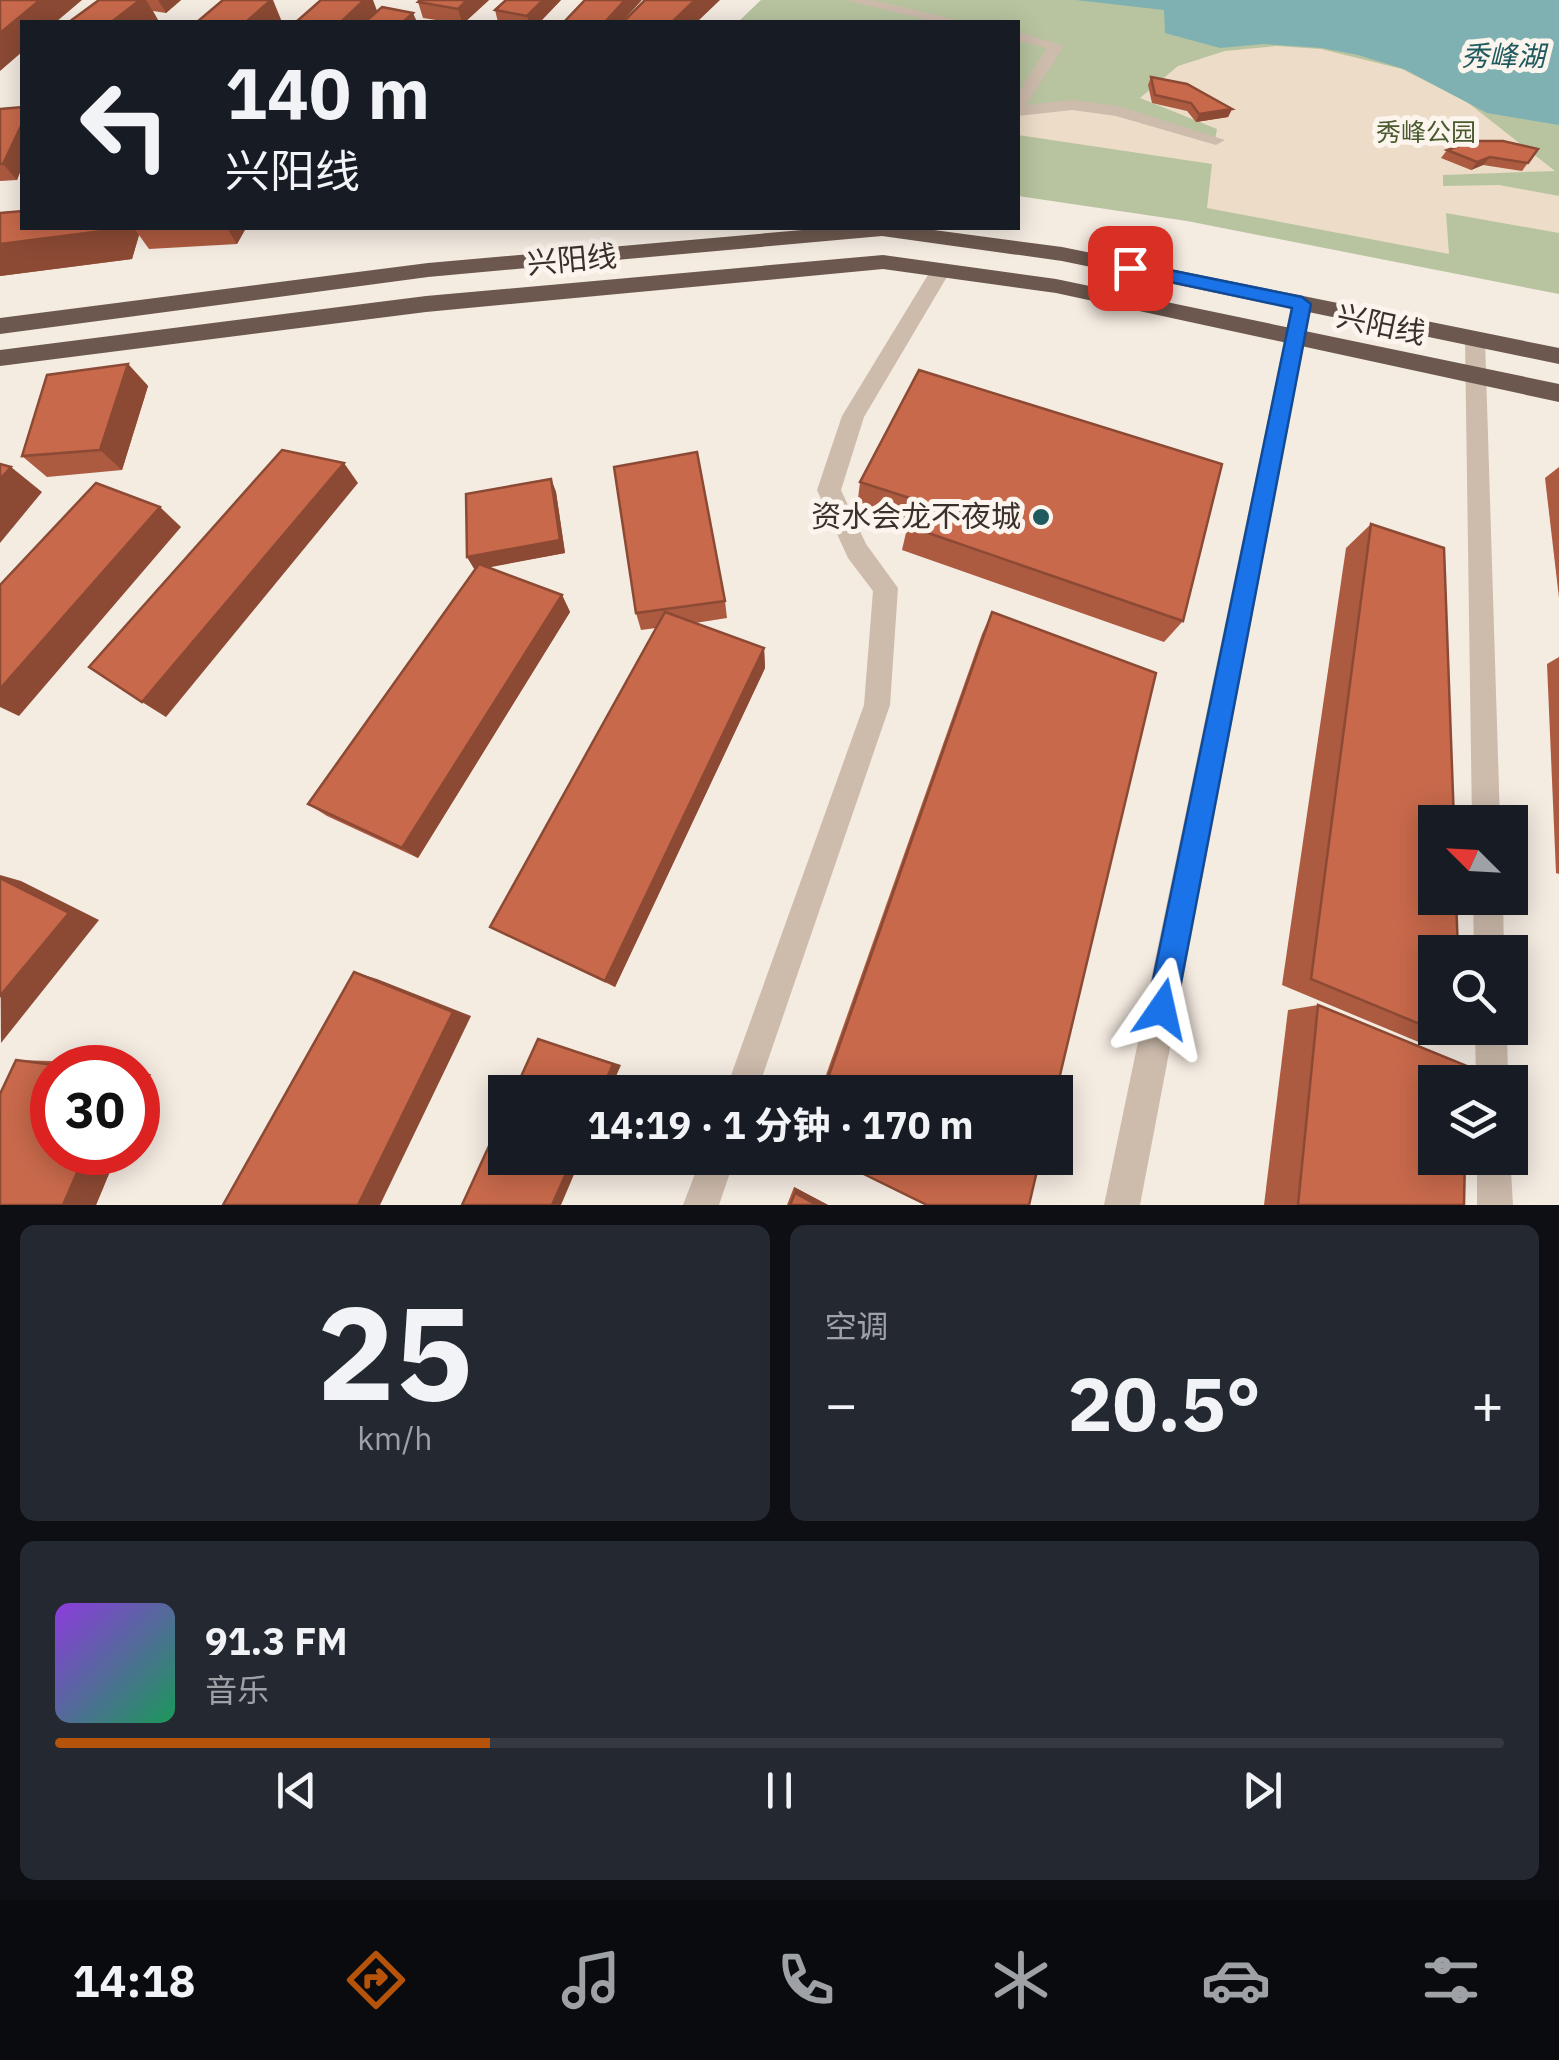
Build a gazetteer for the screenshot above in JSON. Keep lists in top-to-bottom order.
{
  "streets": {
    "highway": ["兴阳线"]
  },
  "water": ["秀峰湖"],
  "parks": ["秀峰公园"],
  "places": ["资水会龙不夜城"],
  "north": "top left",
  "page": {
    "turn": ["140 m", "兴阳线"],
    "limit": "30",
    "trip": "14:19 · 1 分钟 · 170 m",
    "tile": [
      ["25", "km/h"],
      "空调"
    ],
    "heat": ["−", "20.5°", "+"],
    "song": ["91.3 FM", "音乐"],
    "tabs": "14:18"
  }
}
